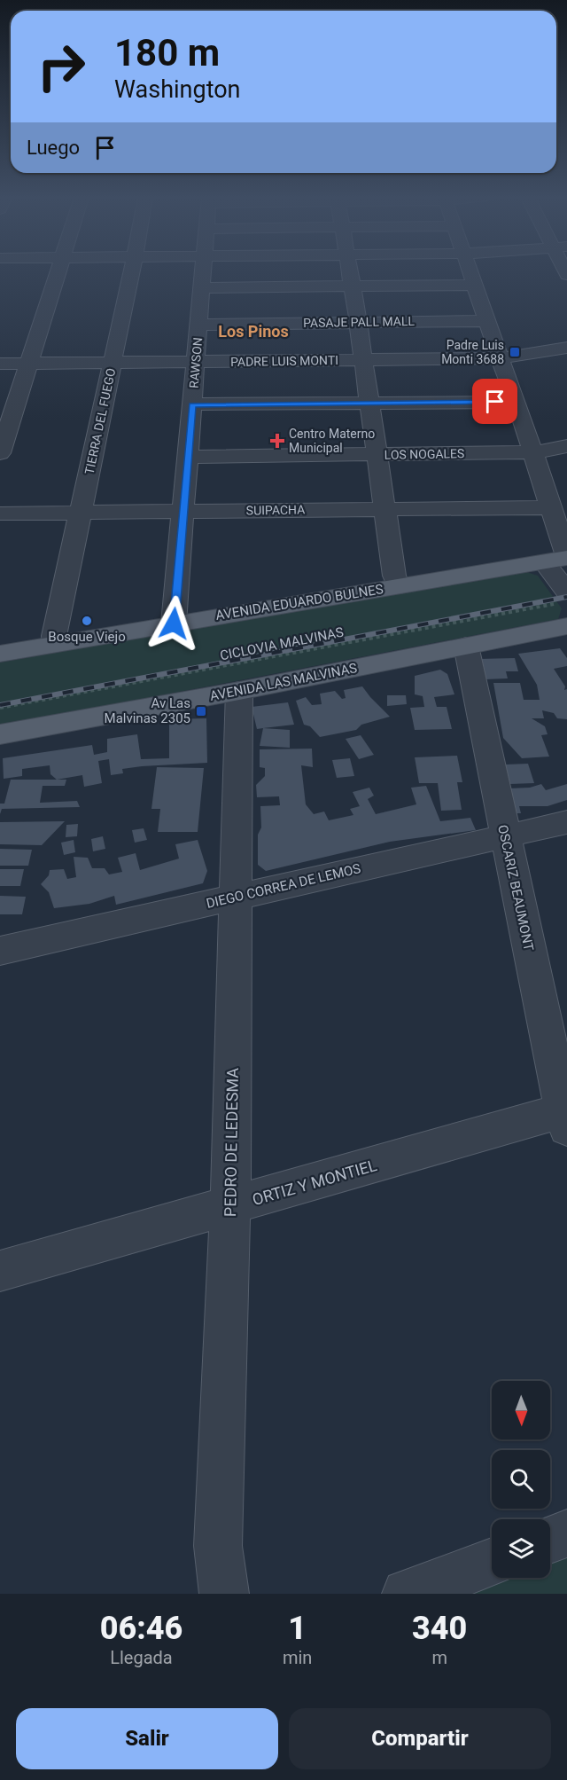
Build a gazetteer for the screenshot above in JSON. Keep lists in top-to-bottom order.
{
  "streets": {
    "main road": ["AVENIDA EDUARDO BULNES", "AVENIDA LAS MALVINAS"],
    "street": [
      "PASAJE PALL MALL",
      "PADRE LUIS MONTI",
      "RAWSON",
      "TIERRA DEL FUEGO",
      "LOS NOGALES",
      "SUIPACHA",
      "DIEGO CORREA DE LEMOS",
      "OSCARIZ BEAUMONT",
      "PEDRO DE LEDESMA",
      "ORTIZ Y MONTIEL"
    ],
    "path": ["CICLOVIA MALVINAS"]
  },
  "crossings": [
    ["PASAJE PALL MALL", "RAWSON"],
    ["PADRE LUIS MONTI", "RAWSON"],
    ["PADRE LUIS MONTI", "TIERRA DEL FUEGO"],
    ["RAWSON", "LOS NOGALES"],
    ["RAWSON", "SUIPACHA"],
    ["RAWSON", "AVENIDA EDUARDO BULNES"],
    ["TIERRA DEL FUEGO", "SUIPACHA"],
    ["TIERRA DEL FUEGO", "AVENIDA EDUARDO BULNES"],
    ["CICLOVIA MALVINAS", "AVENIDA LAS MALVINAS"],
    ["AVENIDA LAS MALVINAS", "OSCARIZ BEAUMONT"],
    ["AVENIDA LAS MALVINAS", "PEDRO DE LEDESMA"],
    ["DIEGO CORREA DE LEMOS", "OSCARIZ BEAUMONT"],
    ["DIEGO CORREA DE LEMOS", "PEDRO DE LEDESMA"],
    ["OSCARIZ BEAUMONT", "ORTIZ Y MONTIEL"],
    ["PEDRO DE LEDESMA", "ORTIZ Y MONTIEL"]
  ],
  "districts": ["Los Pinos"],
  "places": {
    "transit": ["Padre Luis Monti 3688", "Av Las Malvinas 2305"],
    "health": ["Centro Materno Municipal"],
    "other": ["Bosque Viejo"]
  },
  "north": "bottom",
  "page": {
    "turn": ["180 m", "Washington"],
    "then": "Luego",
    "eta": [
      "06:46",
      "Llegada",
      "1",
      "min",
      "340",
      "m"
    ],
    "buttons": ["Salir", "Compartir"]
  }
}
